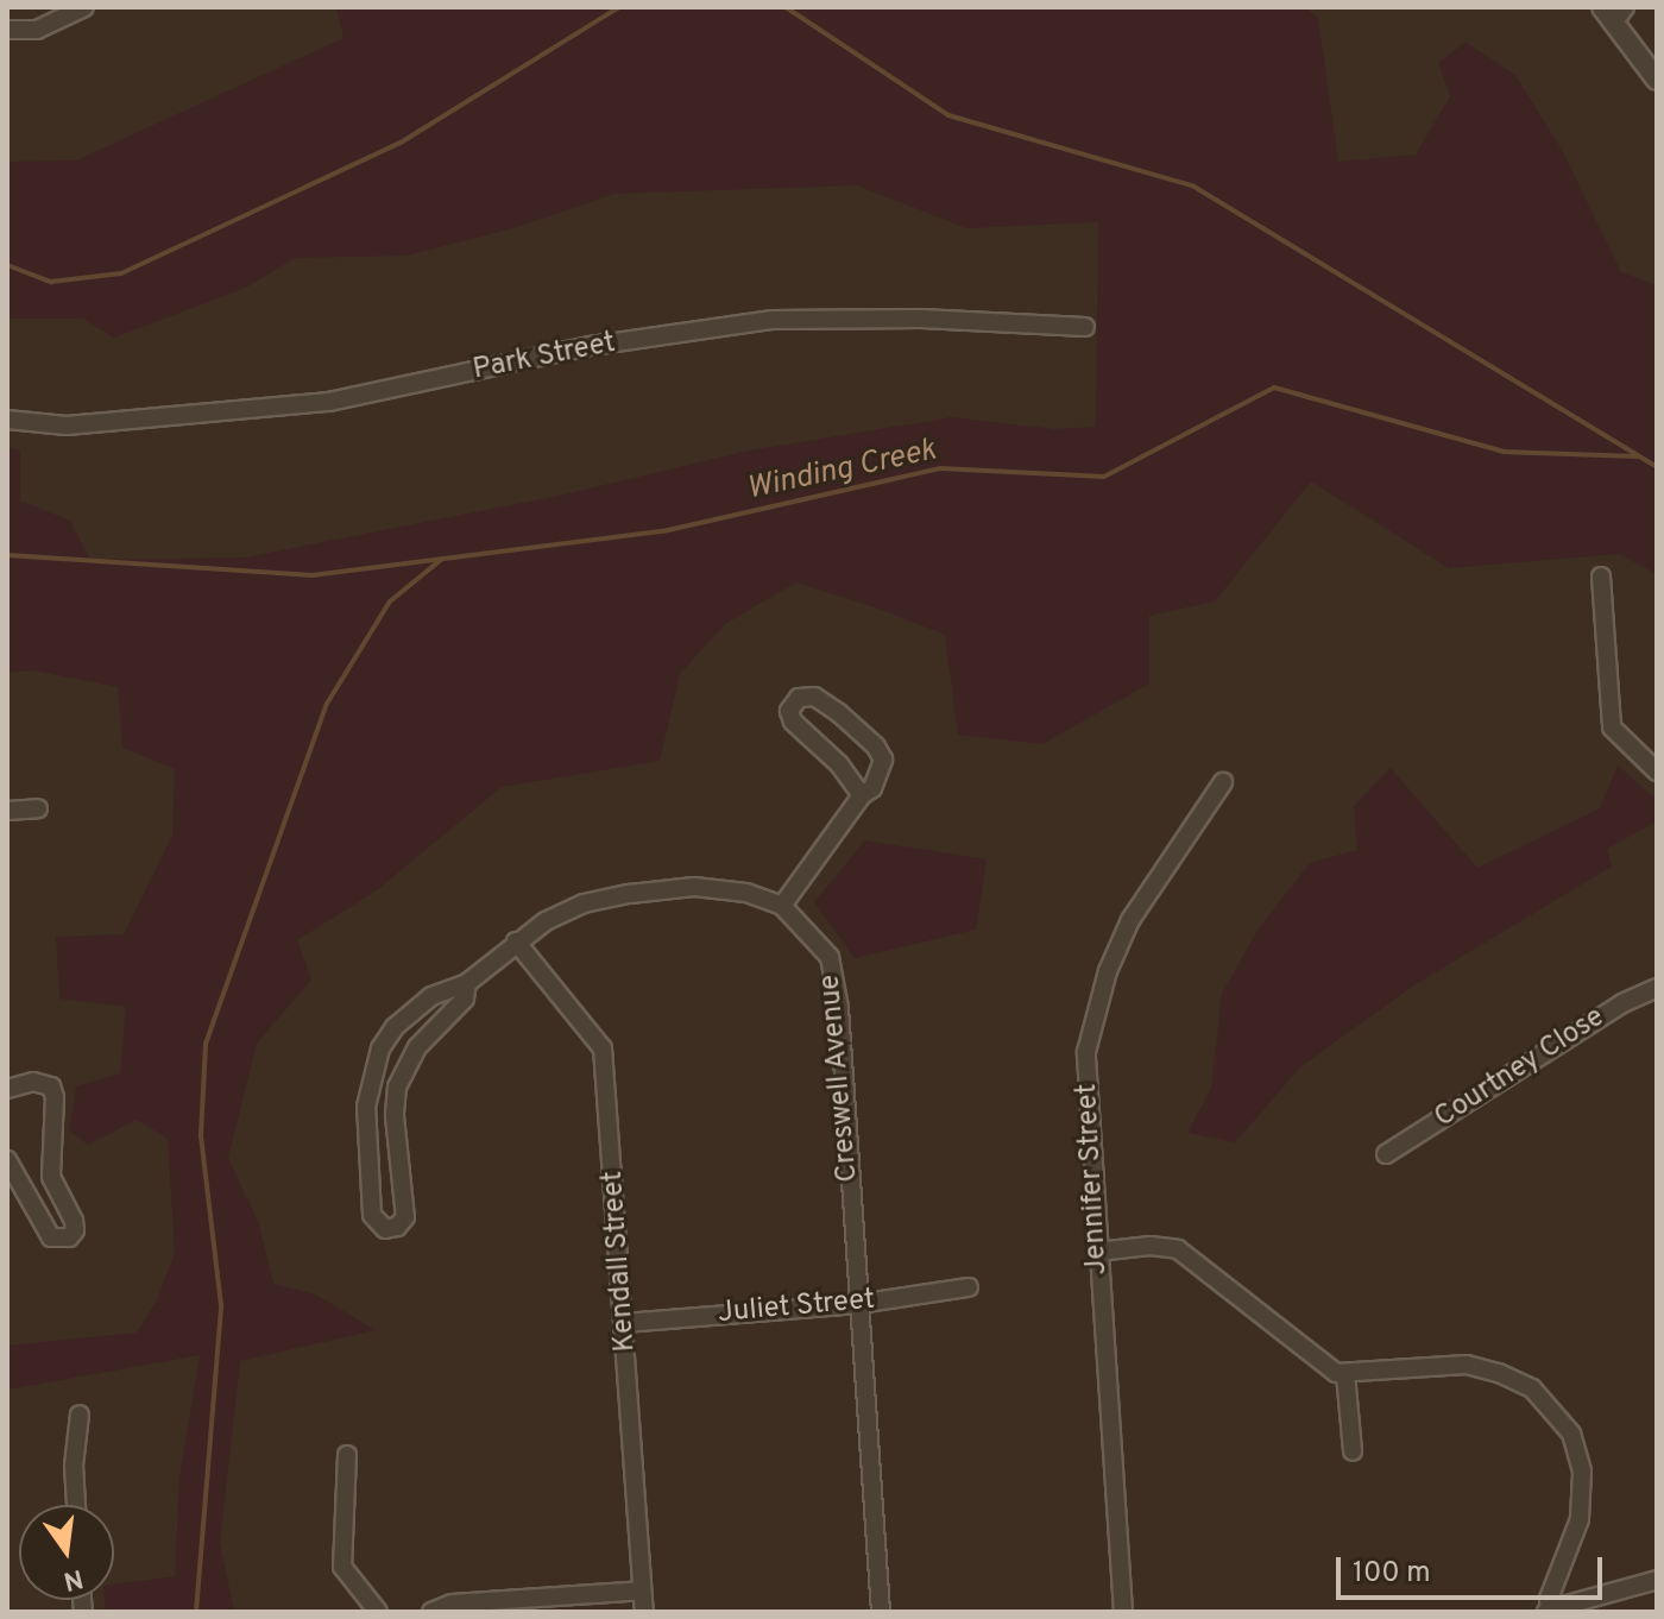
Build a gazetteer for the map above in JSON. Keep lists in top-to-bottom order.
{
  "streets": {
    "street": [
      "Park Street",
      "Courtney Close",
      "Creswell Avenue",
      "Jennifer Street",
      "Kendall Street",
      "Juliet Street"
    ]
  },
  "crossings": [
    ["Creswell Avenue", "Kendall Street"],
    ["Creswell Avenue", "Juliet Street"],
    ["Kendall Street", "Juliet Street"]
  ],
  "water": ["Winding Creek"],
  "scale_bar": "100 m",
  "north": "bottom"
}
